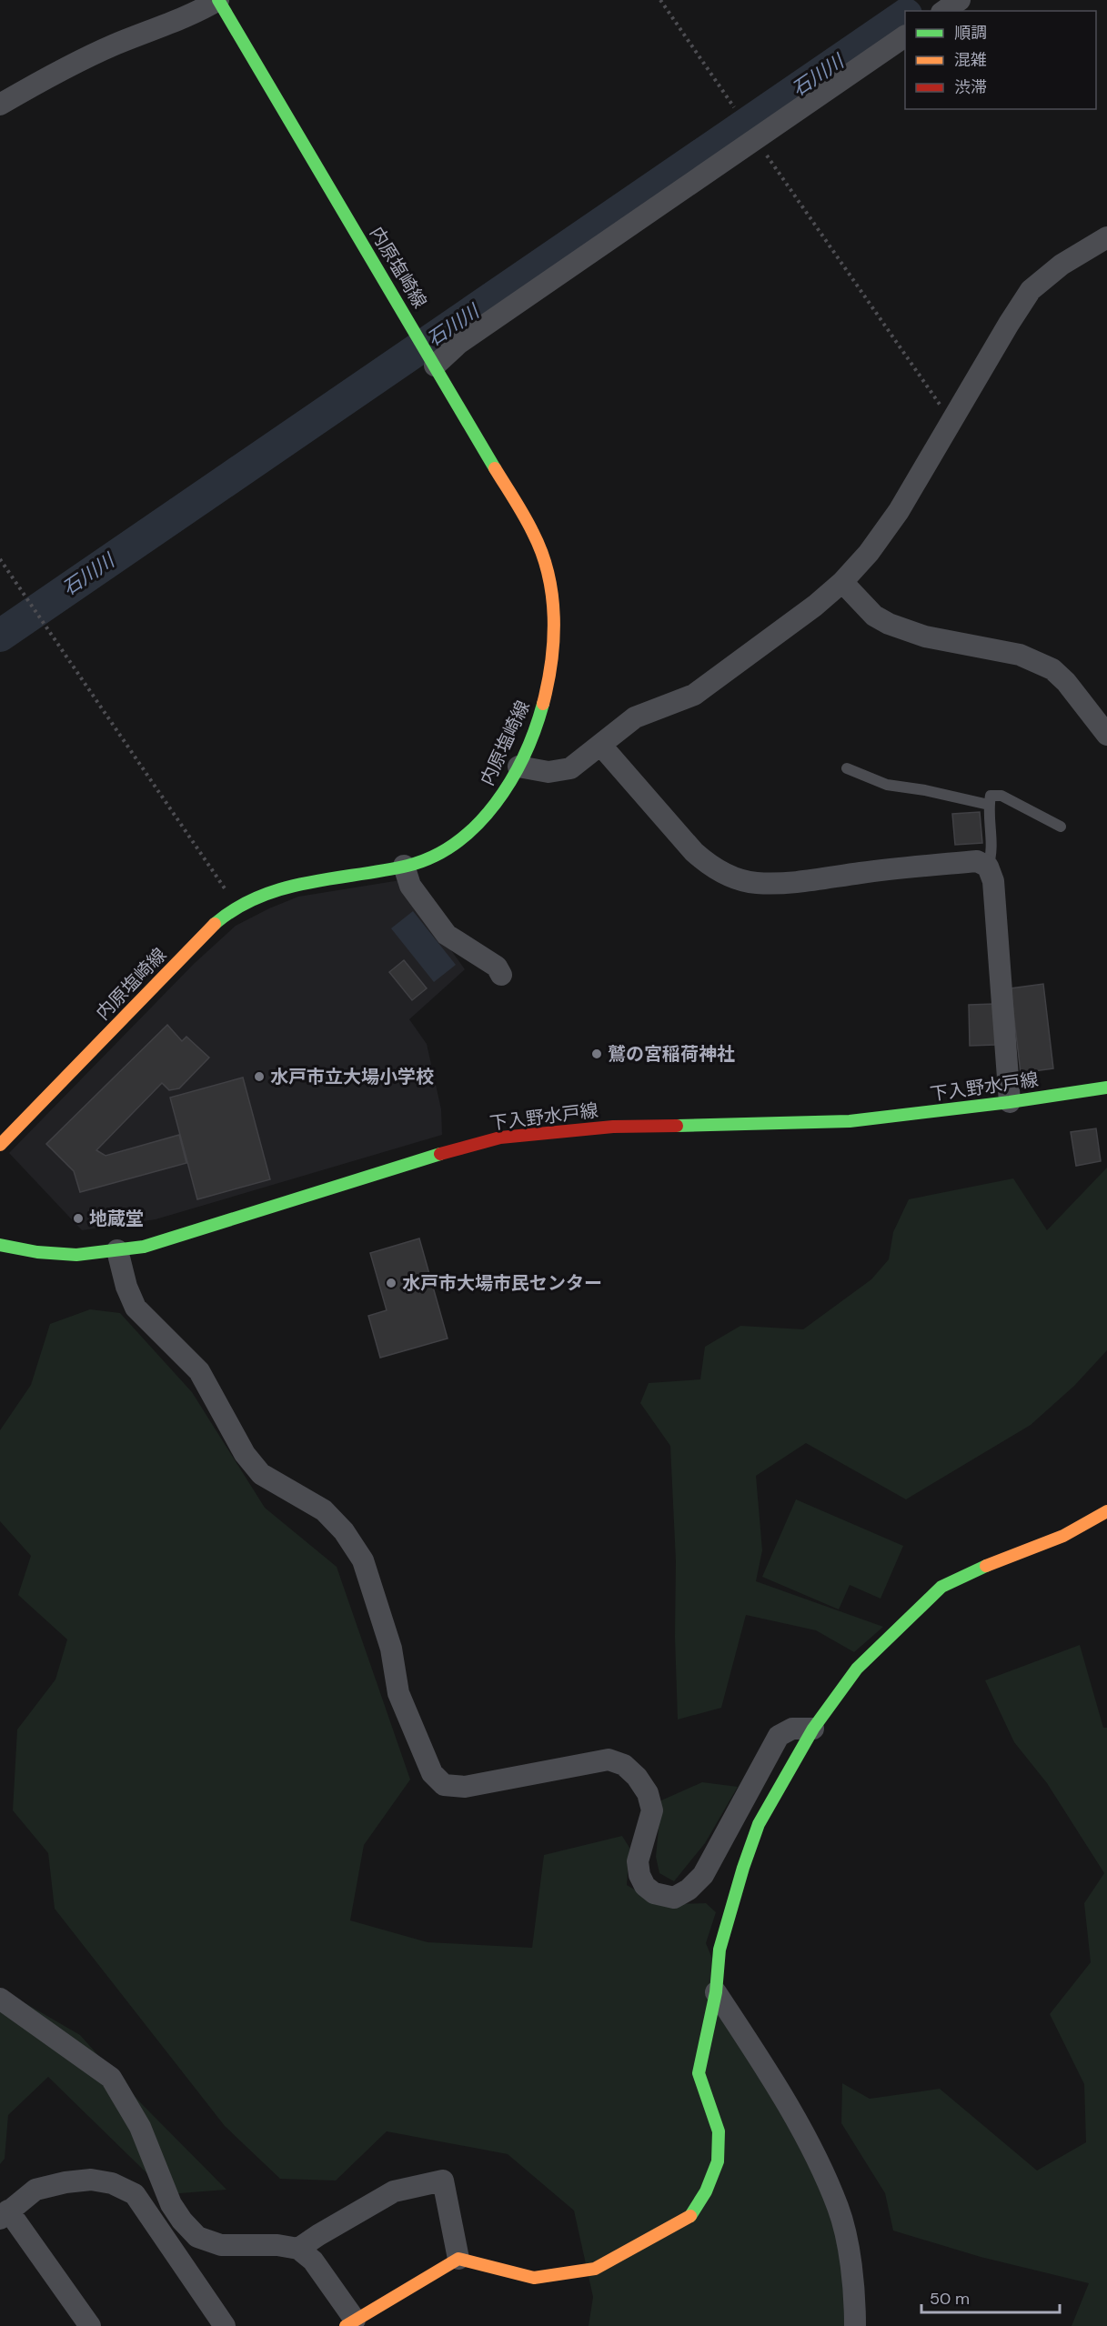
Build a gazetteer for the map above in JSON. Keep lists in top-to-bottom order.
{
  "streets": {
    "main road": ["内原塩崎線", "下入野水戸線"]
  },
  "water": ["石川川"],
  "places": [
    "鷲の宮稲荷神社",
    "水戸市立大場小学校",
    "地蔵堂",
    "水戸市大場市民センター"
  ],
  "legend": ["順調", "混雑", "渋滞"],
  "scale_bar": "50 m"
}
